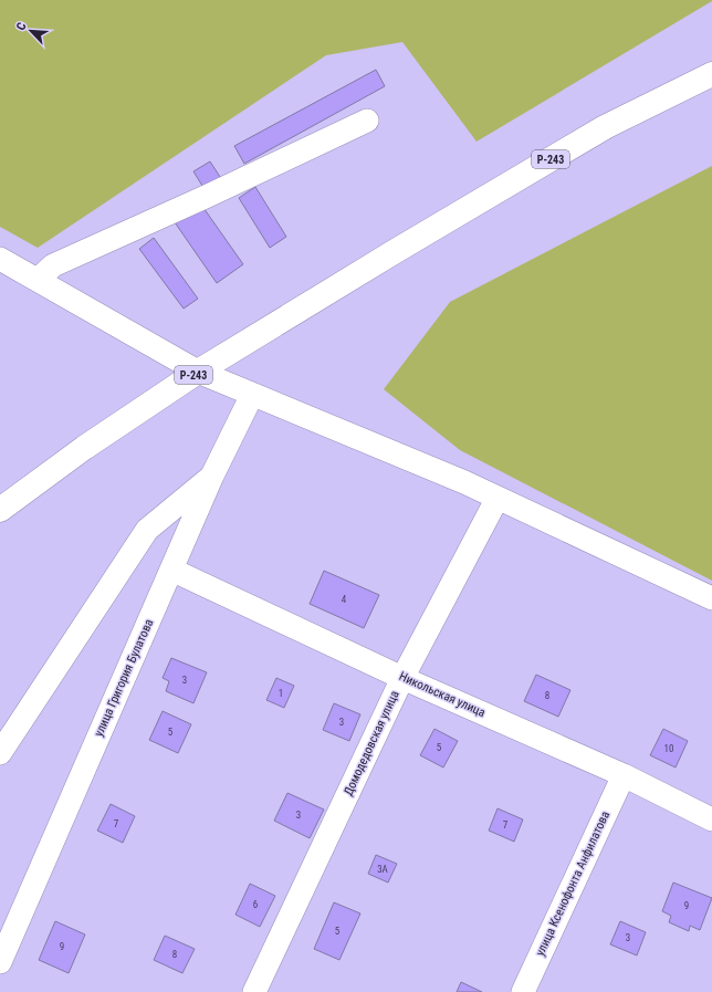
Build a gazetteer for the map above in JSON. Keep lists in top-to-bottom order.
{
  "streets": {
    "highway": ["Р-243"],
    "street": [
      "улица Григория Булатова",
      "Никольская улица",
      "Домодедовская улица",
      "улица Ксенофонта Анфилатова"
    ]
  },
  "crossings": [
    ["улица Григория Булатова", "Никольская улица"],
    ["Никольская улица", "Домодедовская улица"],
    ["Никольская улица", "улица Ксенофонта Анфилатова"]
  ],
  "house_numbers": [
    "4",
    "3",
    "1",
    "8",
    "3",
    "5",
    "5",
    "10",
    "3",
    "7",
    "7",
    "3А",
    "6",
    "9",
    "5",
    "3",
    "9",
    "8"
  ],
  "north": "top left"
}
